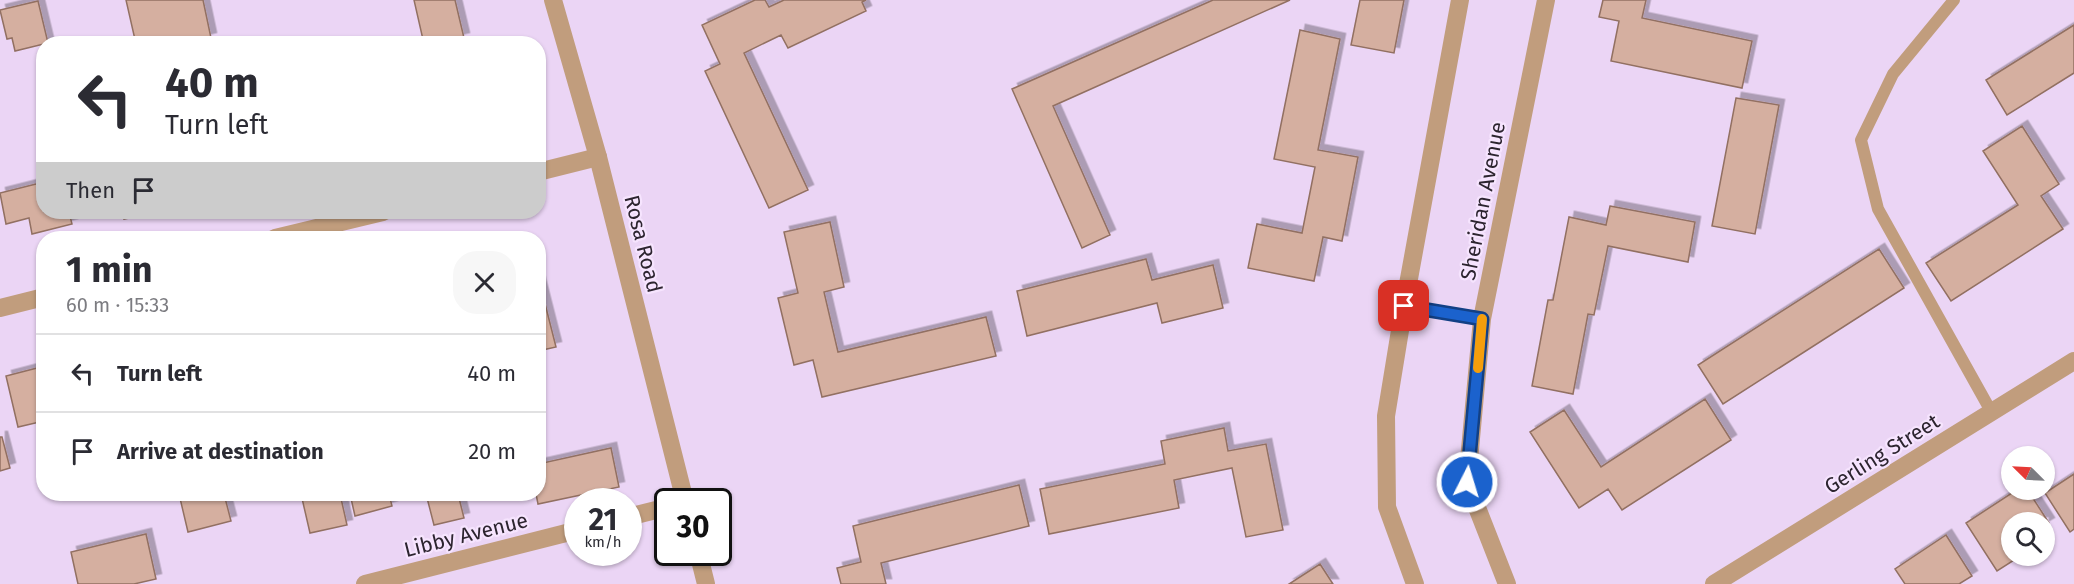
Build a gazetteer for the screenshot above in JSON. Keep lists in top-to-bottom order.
{
  "streets": {
    "street": [
      "Sheridan Avenue",
      "Rosa Road",
      "Gerling Street",
      "Libby Avenue"
    ]
  },
  "north": "top left",
  "page": {
    "turn": ["40 m", "Turn left"],
    "then": "Then",
    "heading": ["1 min", "60 m · 15:33"],
    "list": [
      {
        "name": "Turn left",
        "value": "40 m"
      },
      {
        "name": "Arrive at destination",
        "value": "20 m"
      }
    ],
    "speed": "21 km/h",
    "limit": "30"
  }
}
